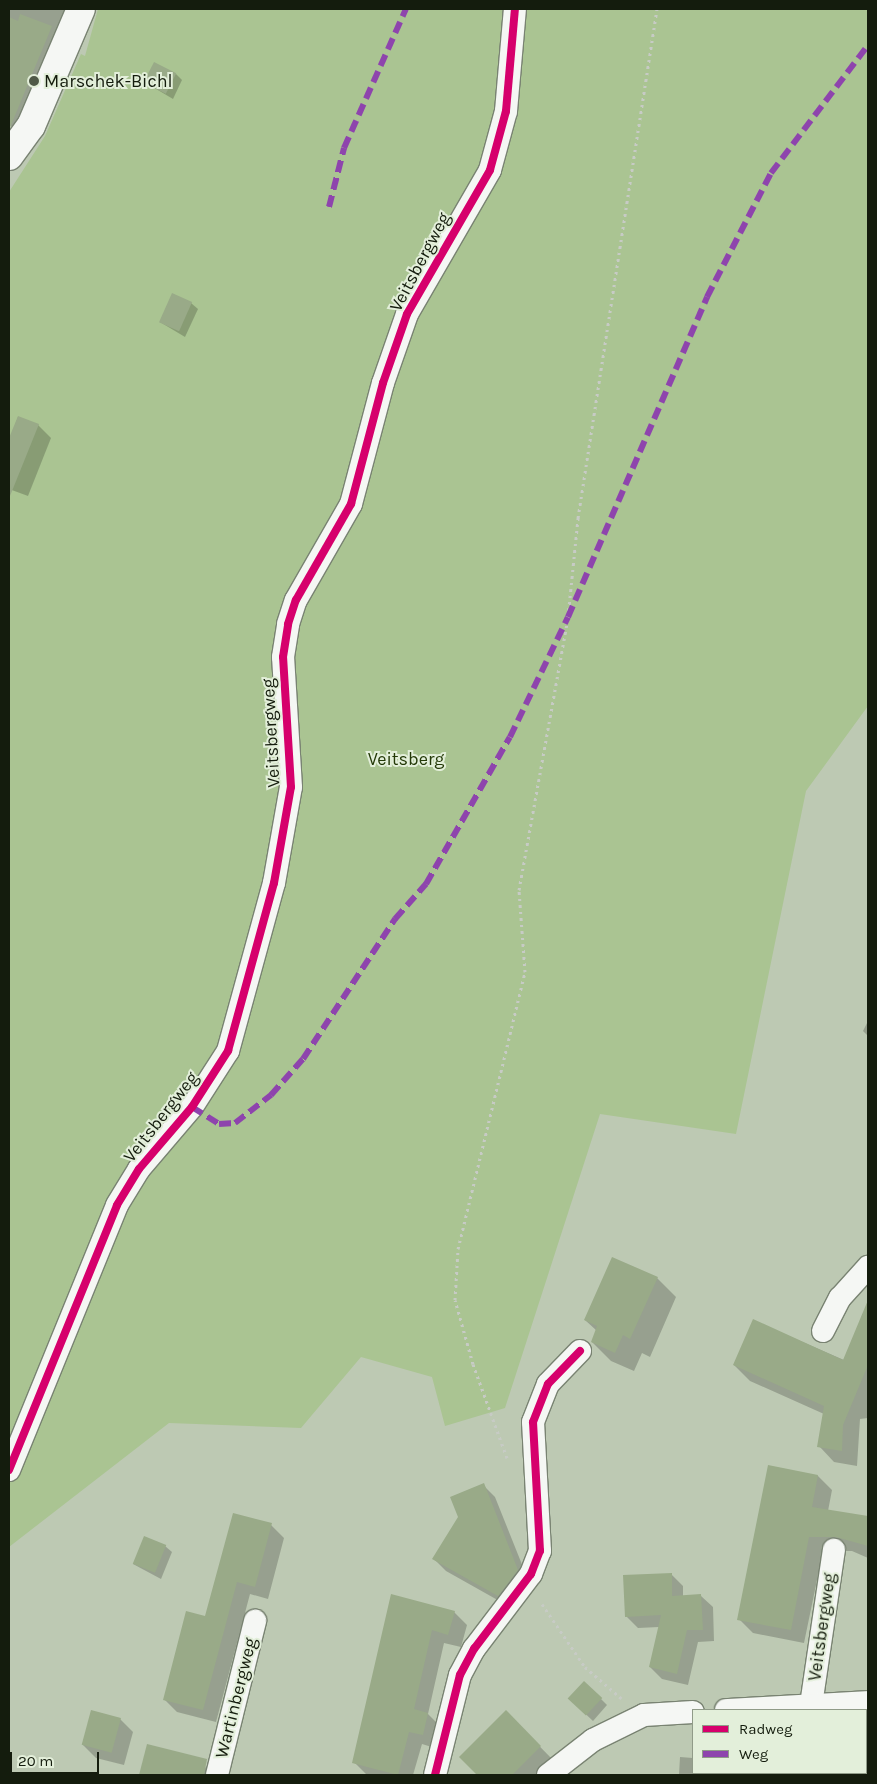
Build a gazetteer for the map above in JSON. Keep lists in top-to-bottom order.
{
  "streets": {
    "street": ["Veitsbergweg", "Wartinbergweg"]
  },
  "parks": ["Veitsberg"],
  "places": ["Marschek-Bichl"],
  "legend": ["Radweg", "Weg"],
  "scale_bar": "20 m"
}
